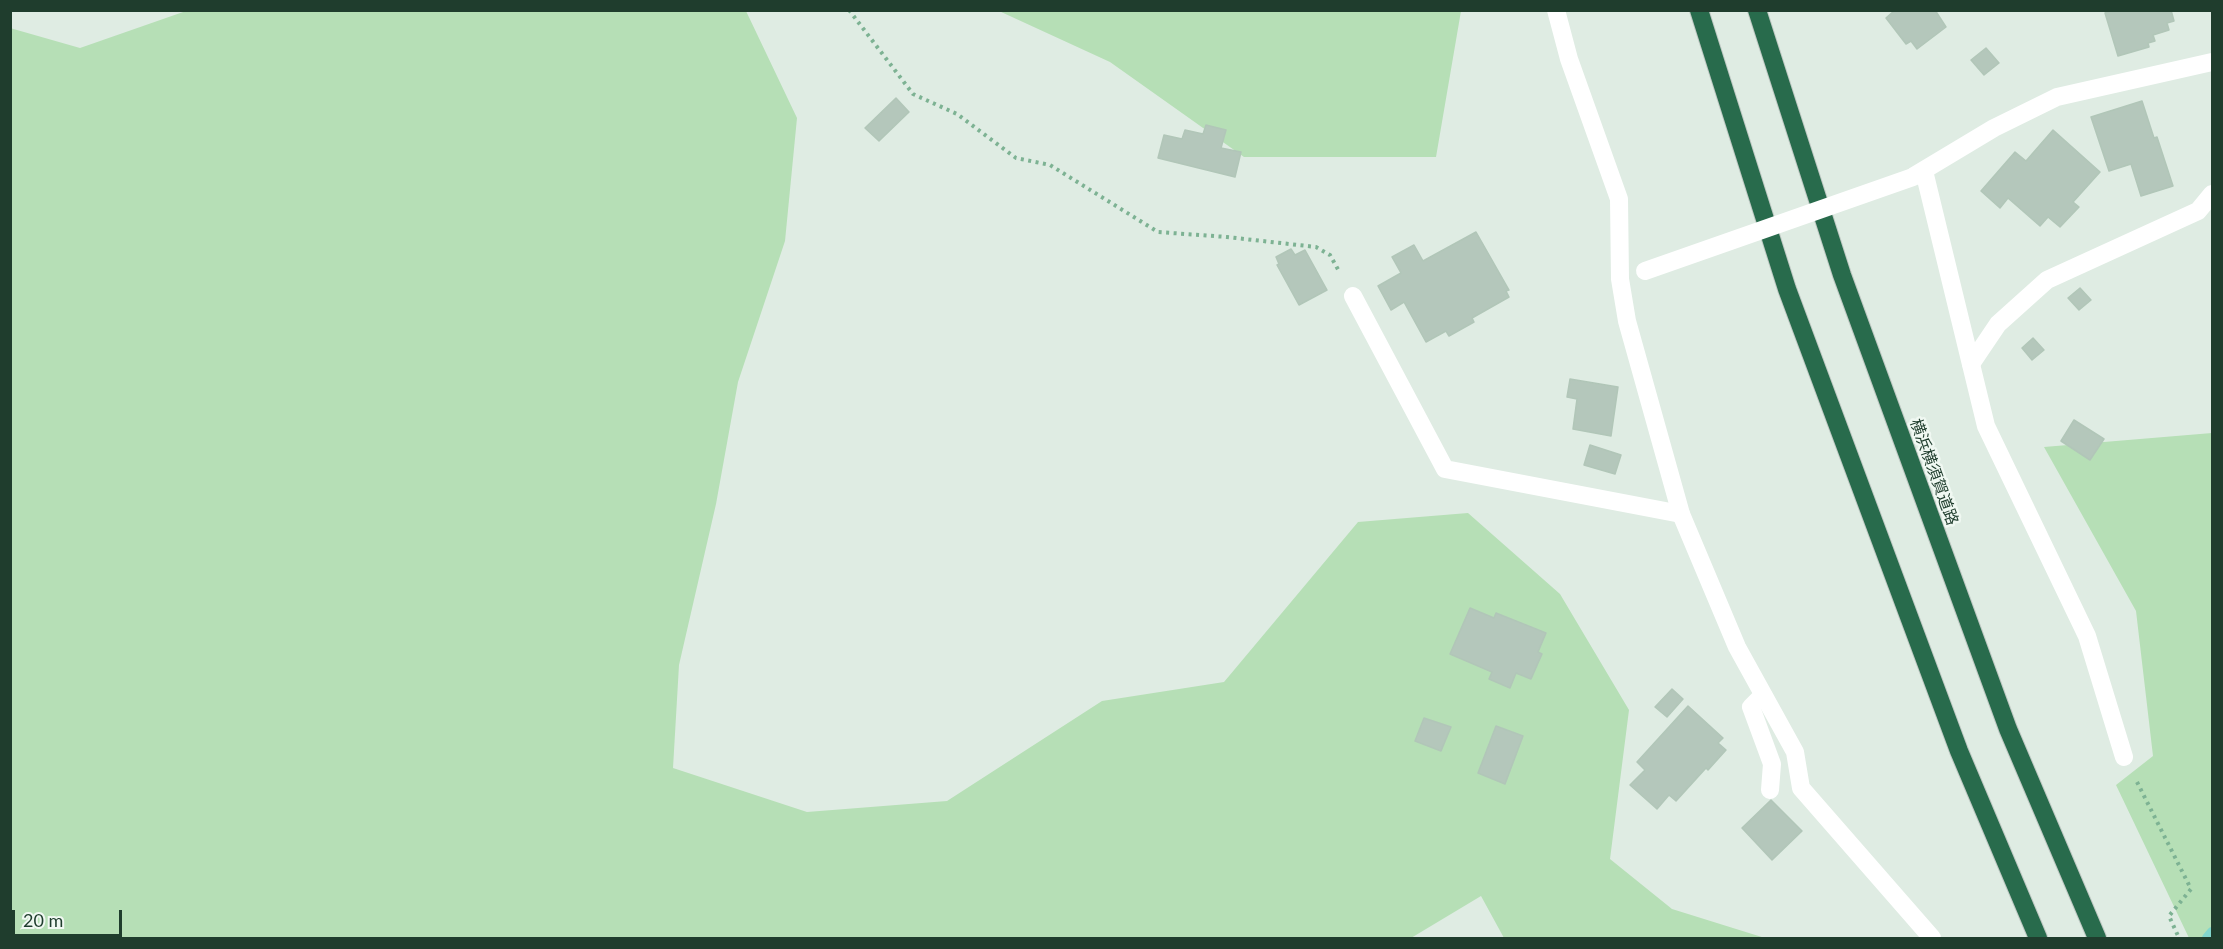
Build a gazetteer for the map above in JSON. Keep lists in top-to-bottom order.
{
  "streets": {
    "highway": ["横浜横須賀道路"]
  },
  "scale_bar": "20 m"
}
